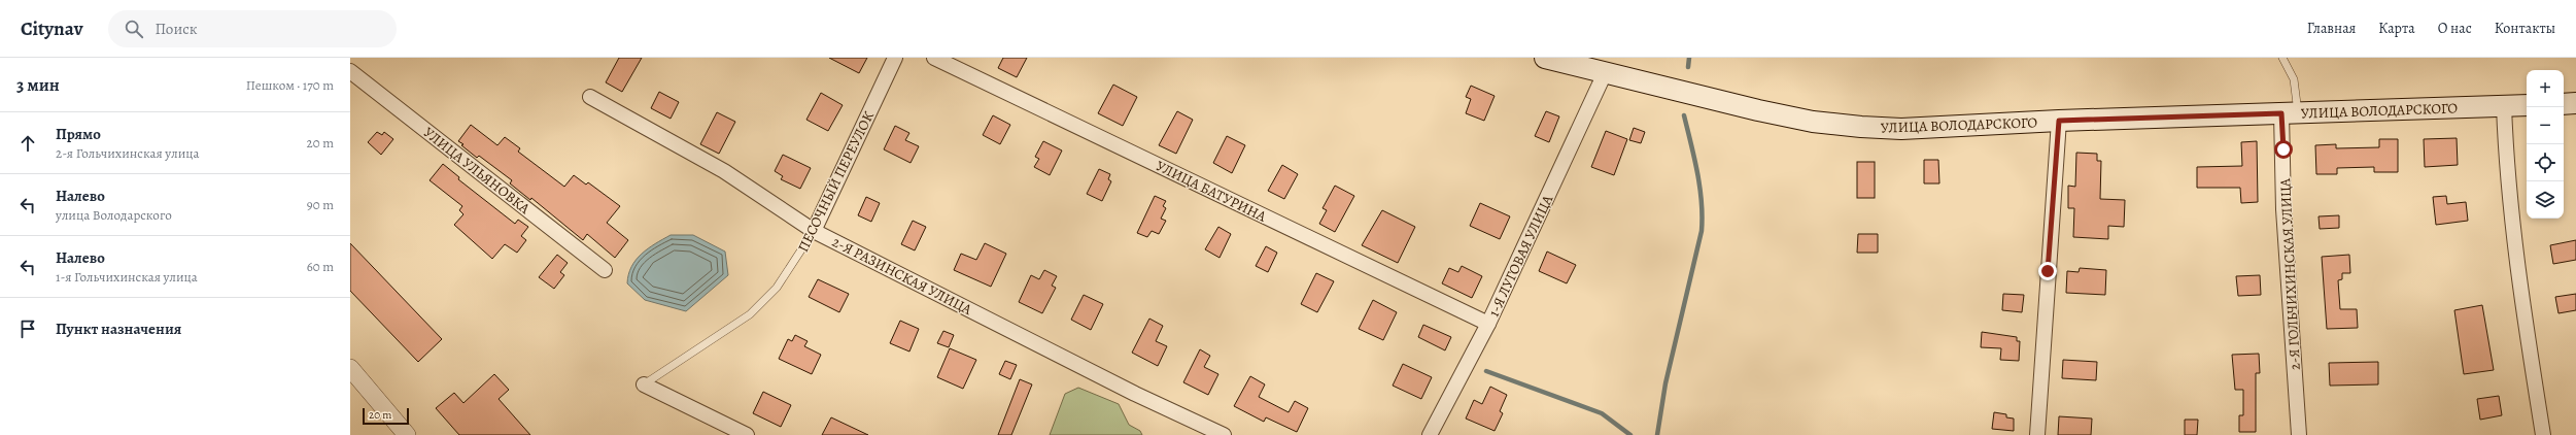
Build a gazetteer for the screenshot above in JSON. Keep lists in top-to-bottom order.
{
  "streets": {
    "main road": ["УЛИЦА ВОЛОДАРСКОГО"],
    "street": [
      "УЛИЦА УЛЬЯНОВКА",
      "ПЕСОЧНЫЙ ПЕРЕУЛОК",
      "УЛИЦА БАТУРИНА",
      "1-Я ЛУГОВАЯ УЛИЦА",
      "2-Я ГОЛЬЧИХИНСКАЯ УЛИЦА",
      "2-Я РАЗИНСКАЯ УЛИЦА"
    ]
  },
  "crossings": [
    ["УЛИЦА ВОЛОДАРСКОГО", "1-Я ЛУГОВАЯ УЛИЦА"],
    ["УЛИЦА ВОЛОДАРСКОГО", "2-Я ГОЛЬЧИХИНСКАЯ УЛИЦА"],
    ["ПЕСОЧНЫЙ ПЕРЕУЛОК", "2-Я РАЗИНСКАЯ УЛИЦА"],
    ["УЛИЦА БАТУРИНА", "1-Я ЛУГОВАЯ УЛИЦА"]
  ],
  "scale_bar": "20 m",
  "page": {
    "header": "Citynav",
    "search": "Поиск",
    "nav": [
      "Главная",
      "Карта",
      "О нас",
      "Контакты"
    ],
    "heading": ["3 мин", "Пешком · 170 m"],
    "map_buttons": ["+", "−"],
    "list": [
      ["Прямо", "2-я Гольчихинская улица", "20 m"],
      ["Налево", "улица Володарского", "90 m"],
      ["Налево", "1-я Гольчихинская улица", "60 m"],
      "Пункт назначения"
    ],
    "scale": "20 m"
  }
}
